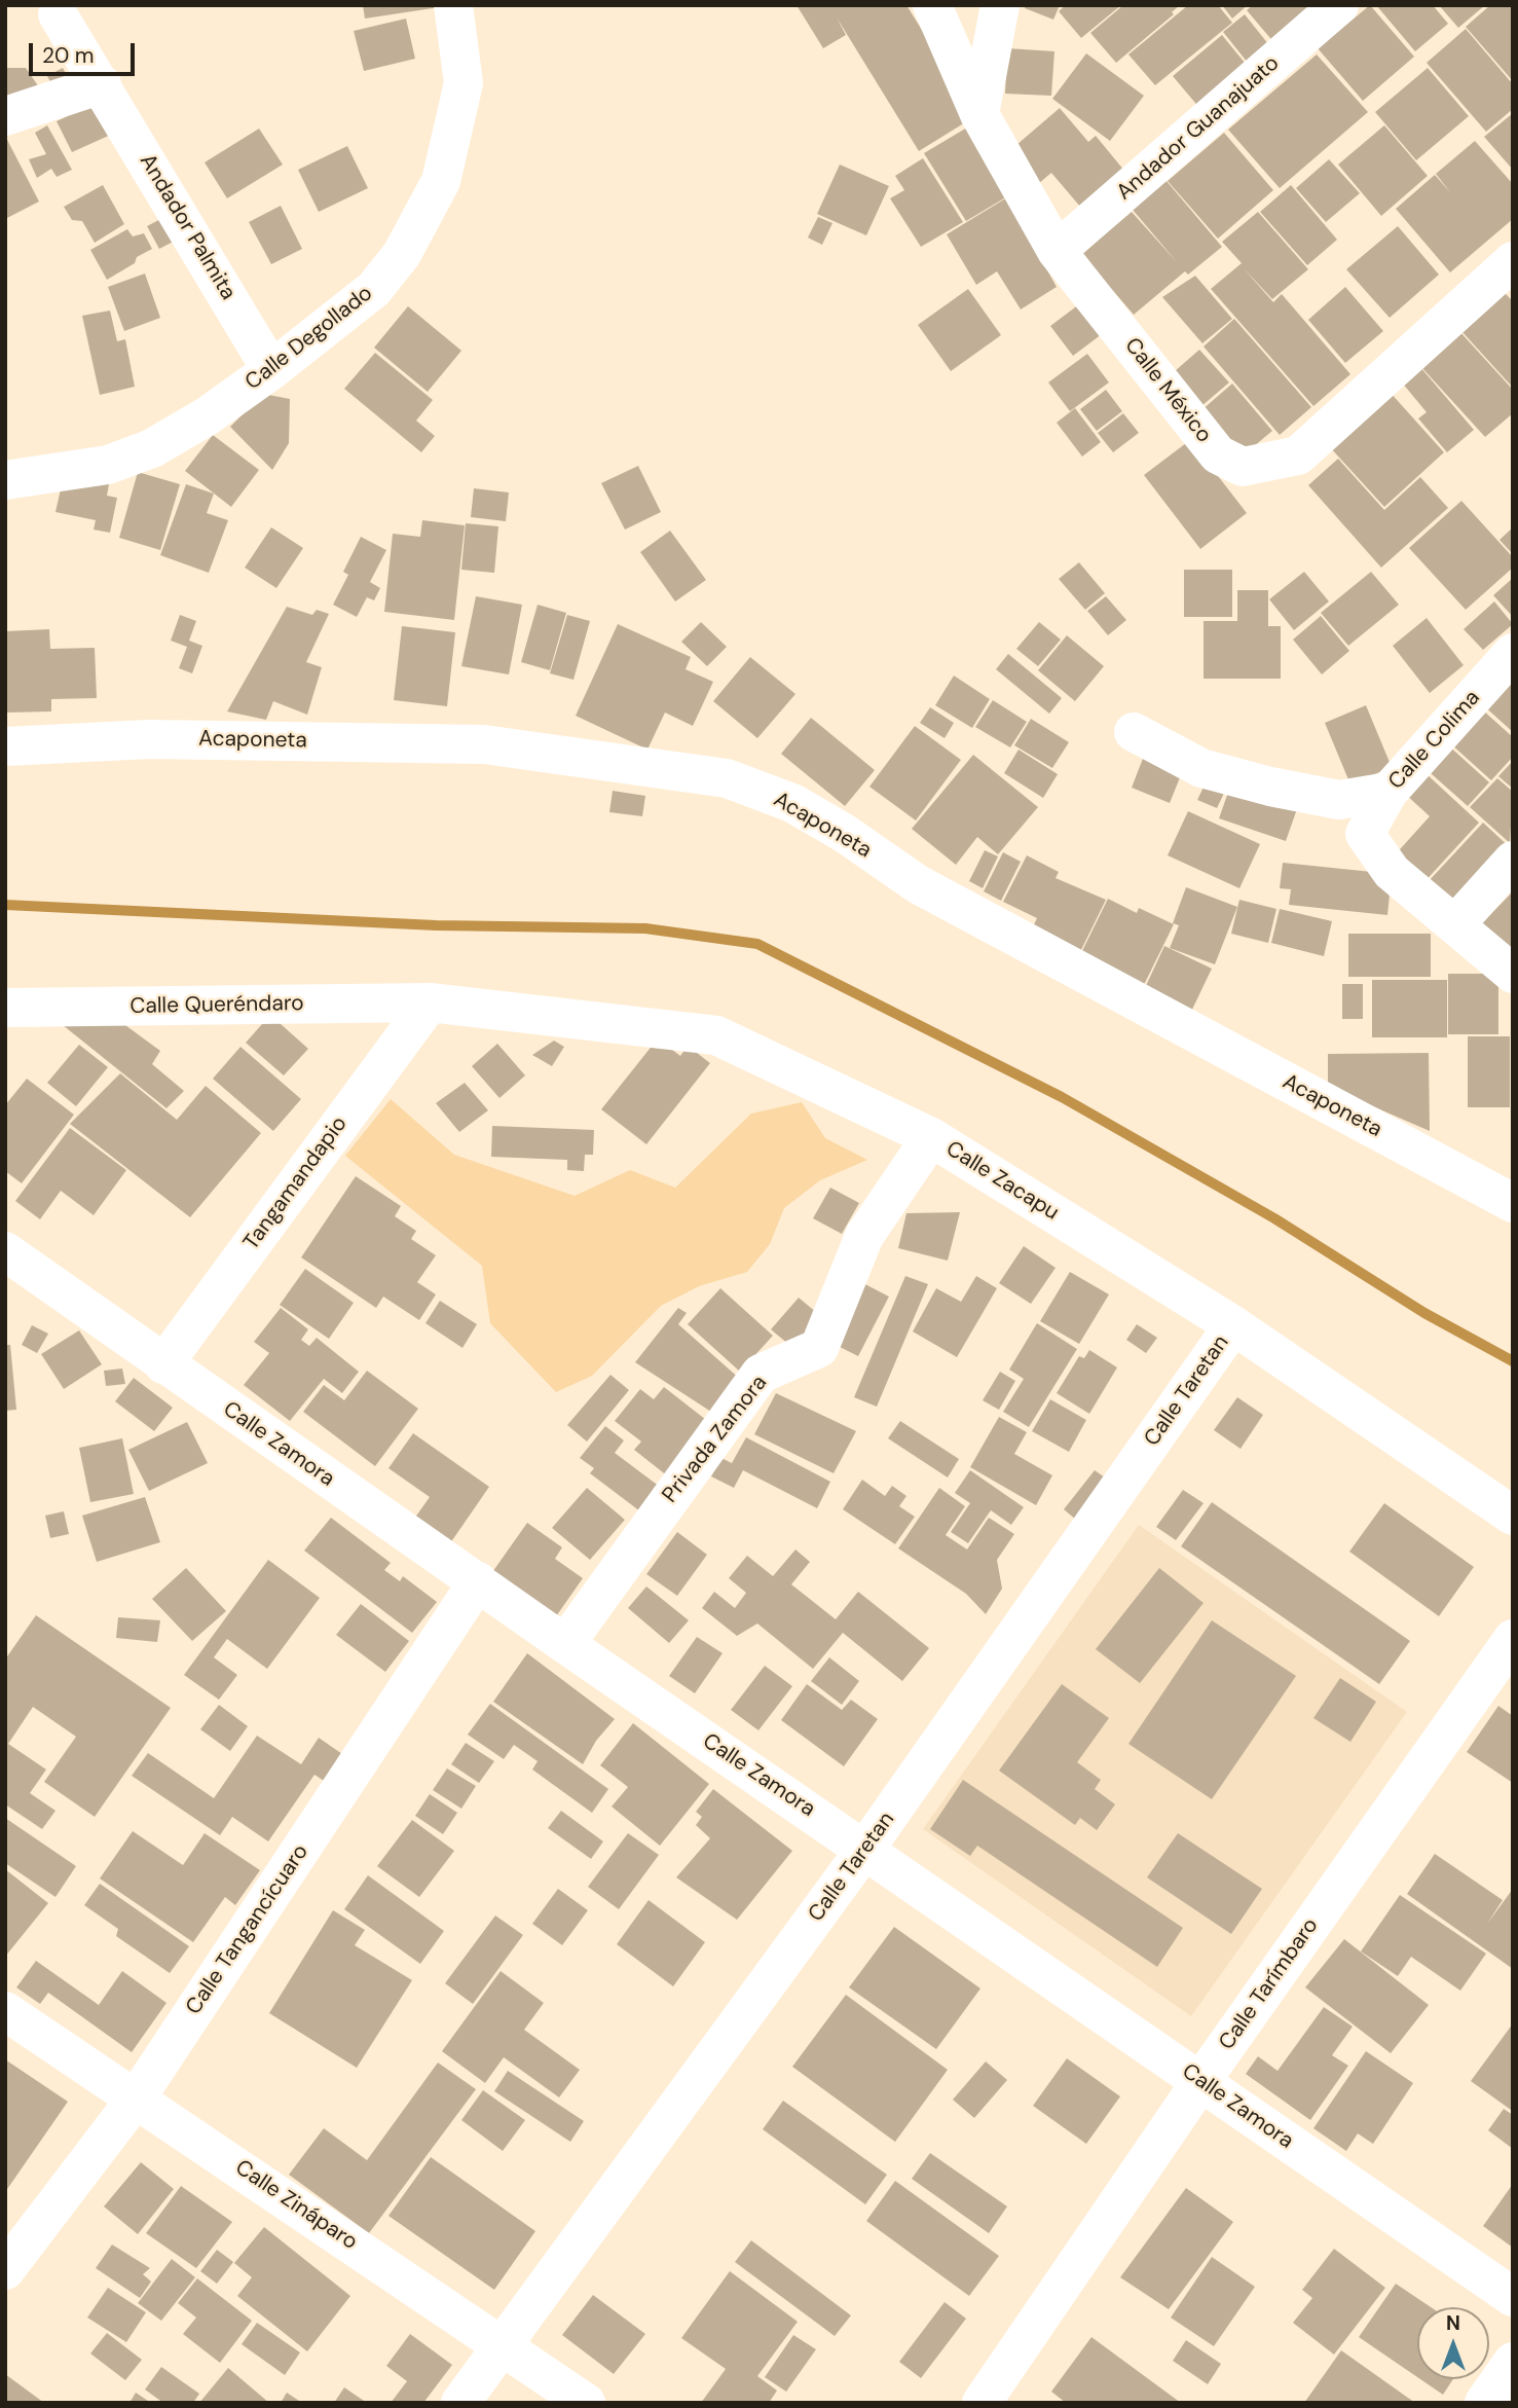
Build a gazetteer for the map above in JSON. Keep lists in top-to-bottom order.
{
  "streets": {
    "street": [
      "Andador Guanajuato",
      "Andador Palmita",
      "Calle Degollado",
      "Calle México",
      "Acaponeta",
      "Calle Colima",
      "Calle Queréndaro",
      "Calle Zacapu",
      "Tangamandapio",
      "Calle Taretan",
      "Privada Zamora",
      "Calle Zamora",
      "Calle Tangancícuaro",
      "Calle Tarímbaro",
      "Calle Zináparo"
    ]
  },
  "crossings": [
    ["Andador Guanajuato", "Calle México"],
    ["Andador Palmita", "Calle Degollado"],
    ["Calle Queréndaro", "Calle Zacapu"],
    ["Calle Queréndaro", "Tangamandapio"],
    ["Calle Zacapu", "Tangamandapio"],
    ["Calle Zacapu", "Calle Taretan"],
    ["Calle Zacapu", "Privada Zamora"],
    ["Tangamandapio", "Calle Zamora"],
    ["Calle Taretan", "Calle Zamora"],
    ["Calle Taretan", "Calle Zináparo"],
    ["Privada Zamora", "Calle Zamora"],
    ["Calle Zamora", "Calle Tangancícuaro"],
    ["Calle Zamora", "Calle Tarímbaro"],
    ["Calle Tangancícuaro", "Calle Zináparo"]
  ],
  "scale_bar": "20 m",
  "north": "top"
}
